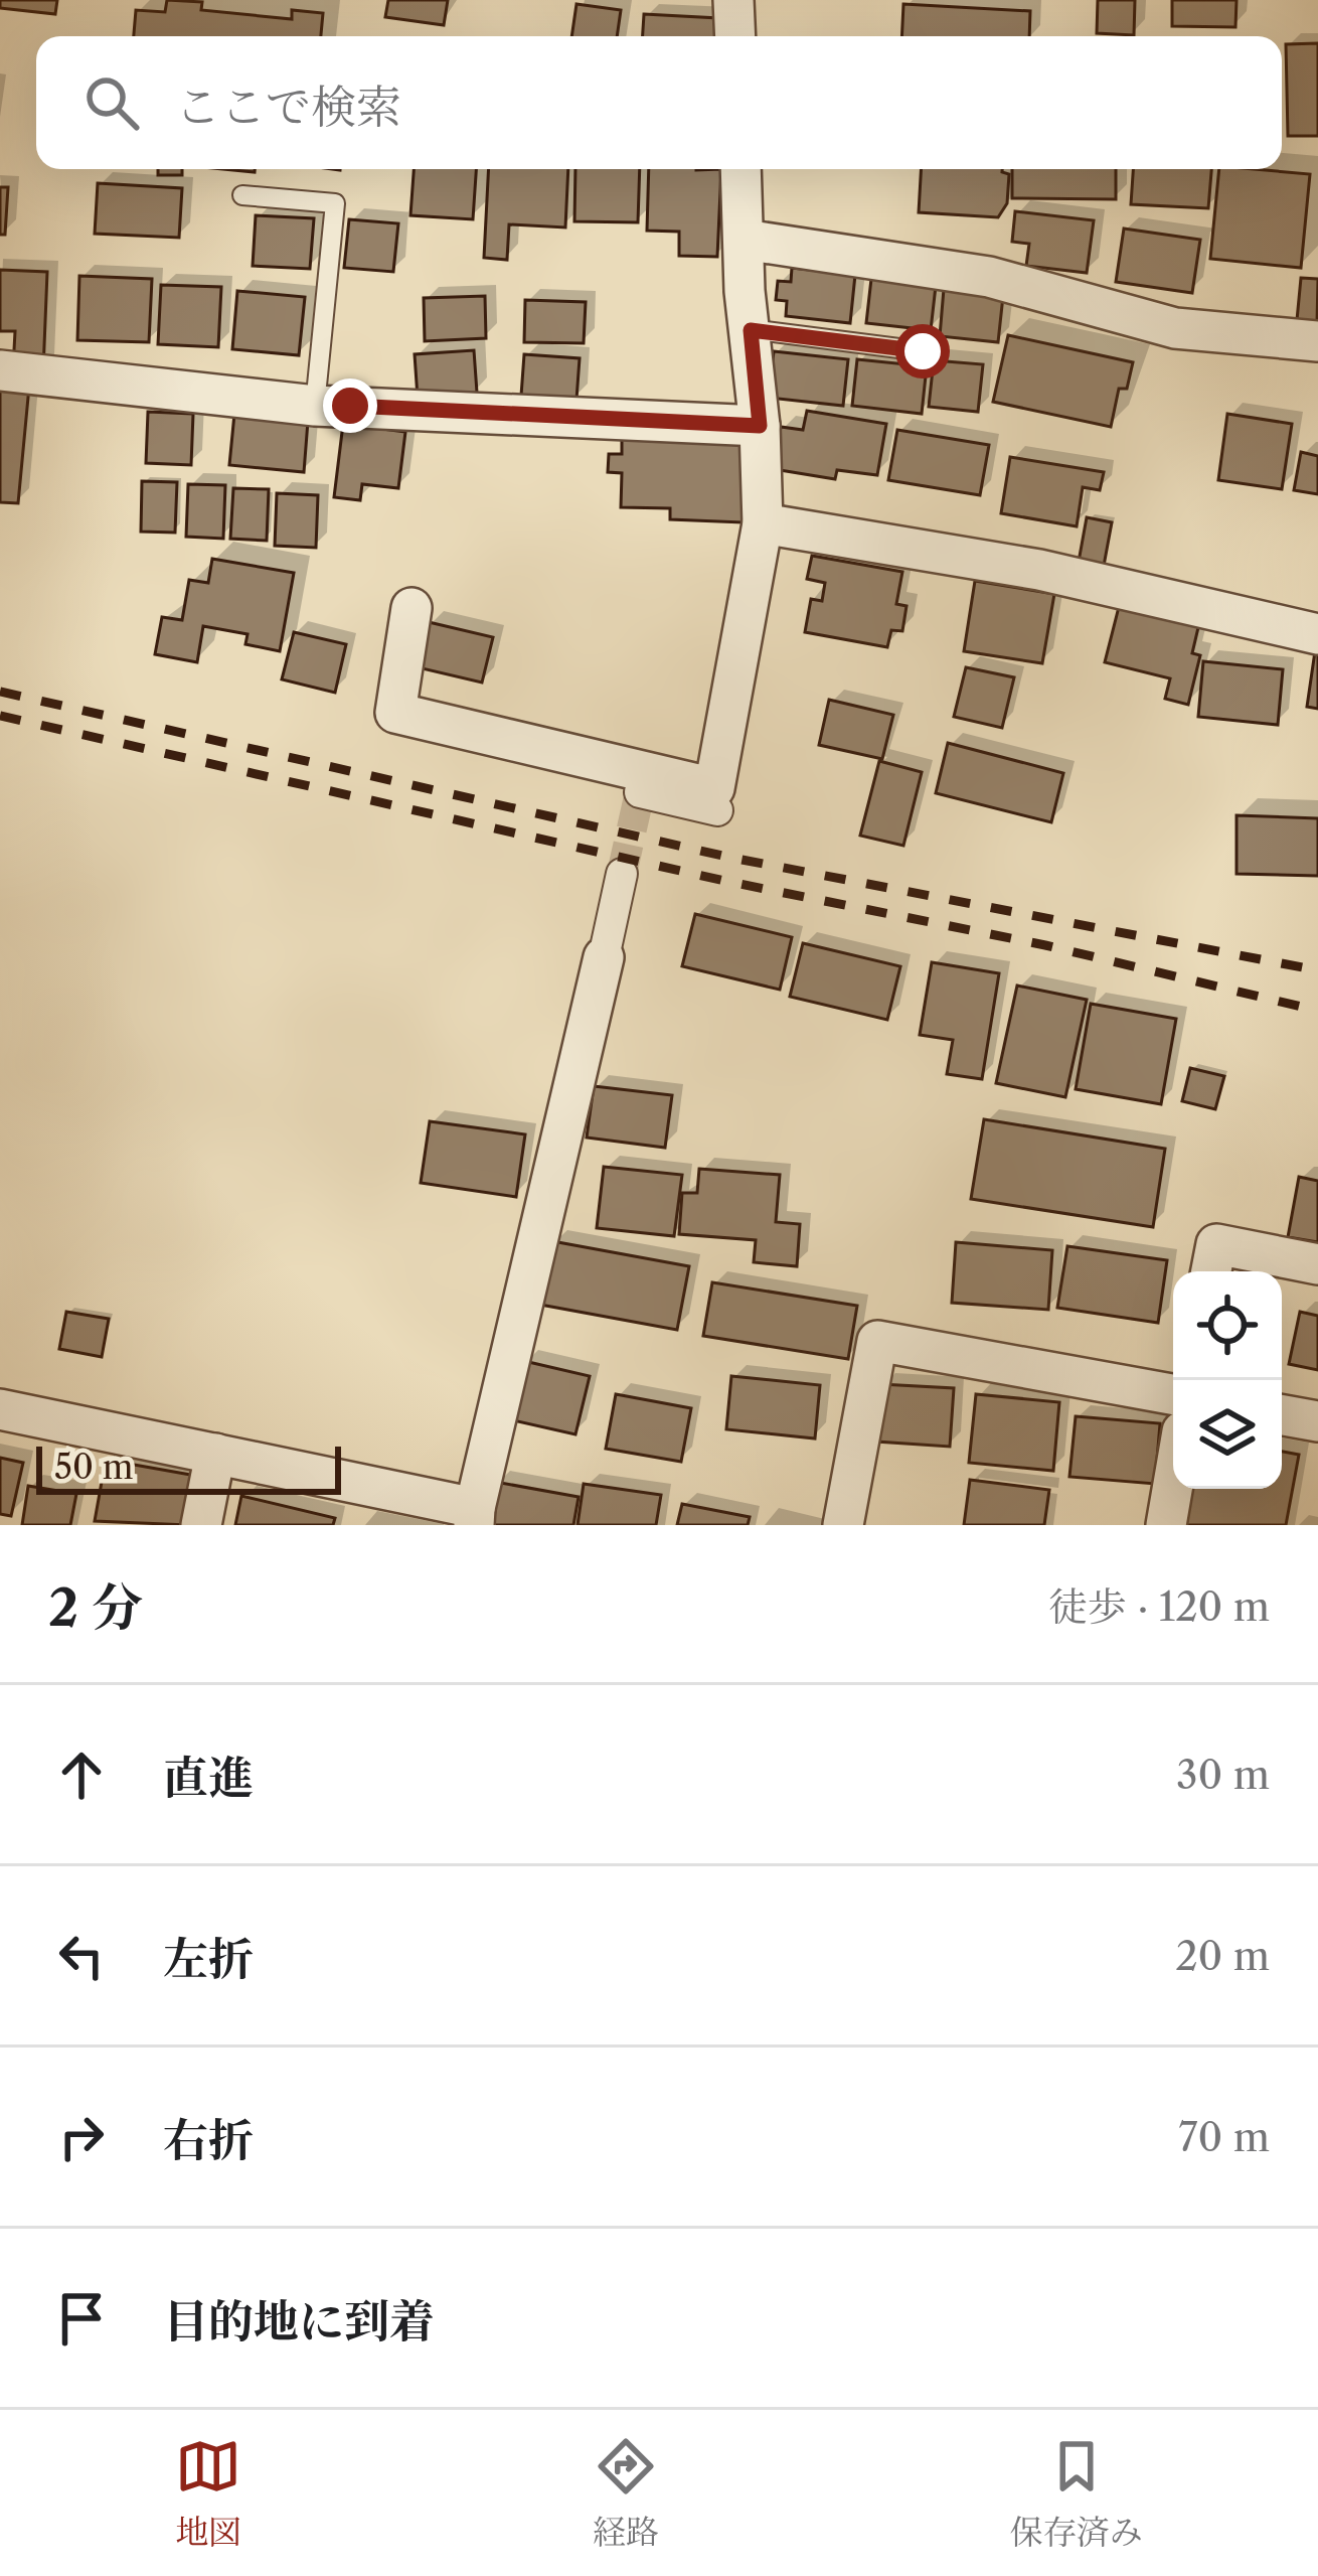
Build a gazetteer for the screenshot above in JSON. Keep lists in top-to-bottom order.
{
  "scale_bar": "50 m",
  "page": {
    "search": "ここで検索",
    "scale": "50 m",
    "heading": ["2 分", "徒歩 · 120 m"],
    "list": [
      ["直進", "30 m"],
      ["左折", "20 m"],
      ["右折", "70 m"],
      "目的地に到着"
    ],
    "nav": ["地図", "経路", "保存済み"]
  }
}
